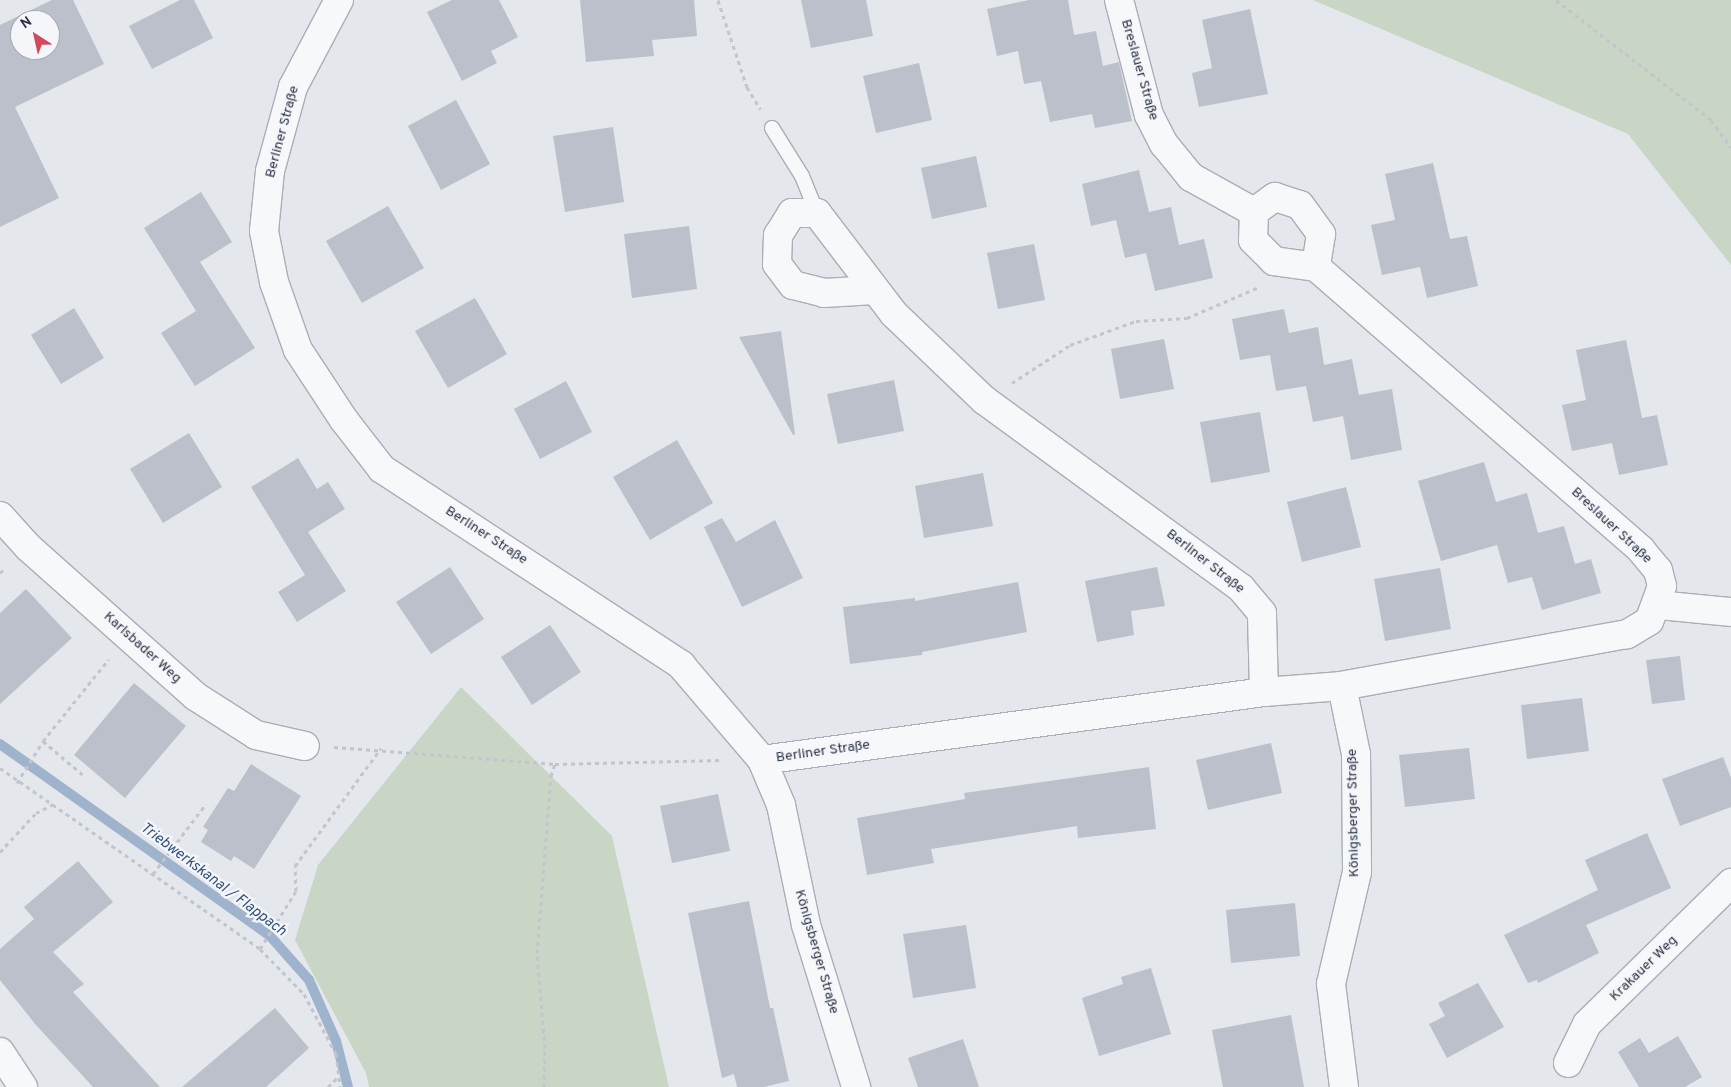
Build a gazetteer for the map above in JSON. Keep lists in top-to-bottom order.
{
  "streets": {
    "street": [
      "Breslauer Straße",
      "Berliner Straße",
      "Karlsbader Weg",
      "Königsberger Straße",
      "Krakauer Weg"
    ]
  },
  "crossings": [
    ["Berliner Straße", "Königsberger Straße"]
  ],
  "water": ["Triebwerkskanal / Flappach"],
  "north": "top left"
}
